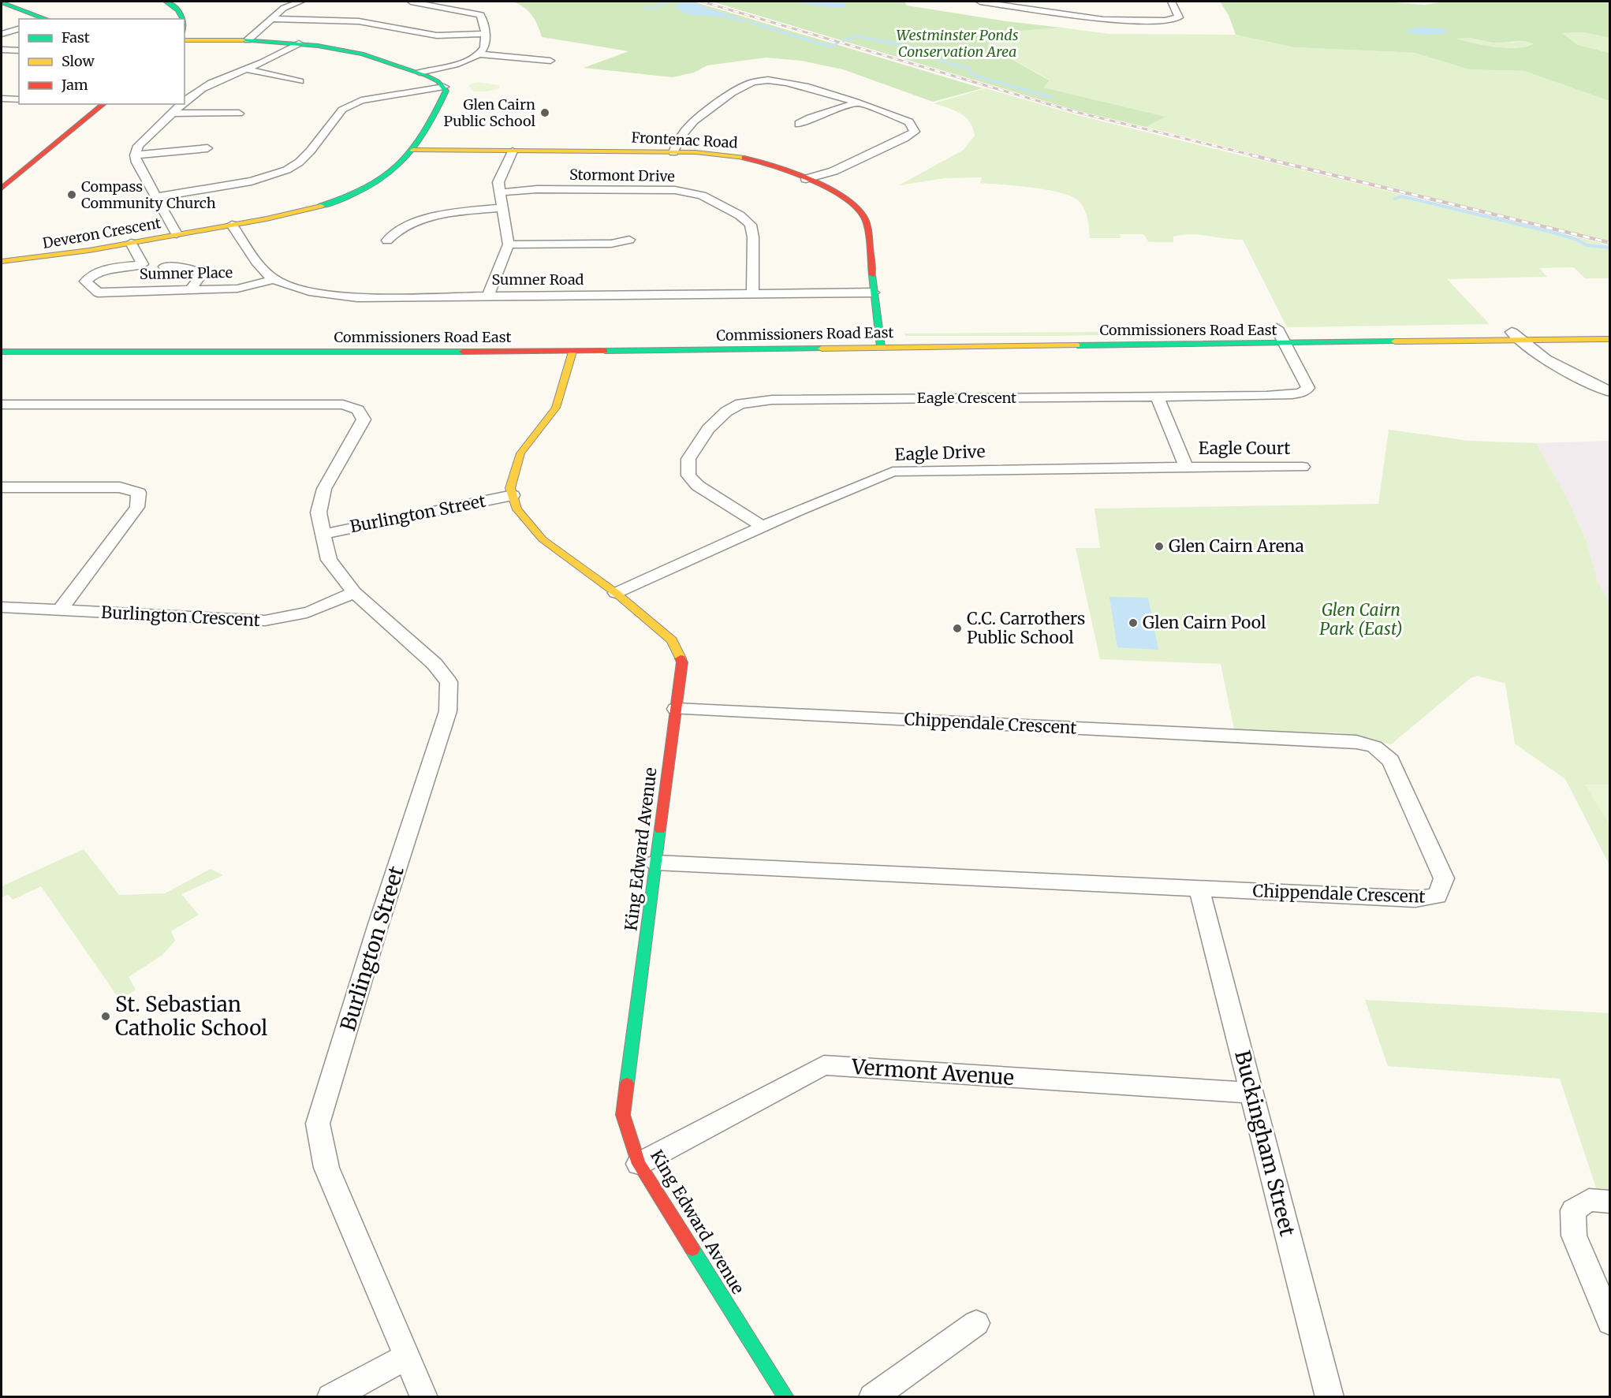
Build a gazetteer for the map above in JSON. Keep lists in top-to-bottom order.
{
  "streets": {
    "street": [
      "Frontenac Road",
      "Stormont Drive",
      "Deveron Crescent",
      "Sumner Place",
      "Sumner Road",
      "Commissioners Road East",
      "Eagle Crescent",
      "Eagle Court",
      "Eagle Drive",
      "Burlington Street",
      "Burlington Crescent",
      "Chippendale Crescent",
      "King Edward Avenue",
      "Vermont Avenue",
      "Buckingham Street"
    ]
  },
  "crossings": [
    ["Frontenac Road", "Deveron Crescent"],
    ["Frontenac Road", "Sumner Road"],
    ["Frontenac Road", "Commissioners Road East"],
    ["Stormont Drive", "Sumner Road"],
    ["Deveron Crescent", "Sumner Place"],
    ["Deveron Crescent", "Sumner Road"],
    ["Sumner Place", "Sumner Road"],
    ["Commissioners Road East", "Eagle Crescent"],
    ["Eagle Crescent", "Eagle Drive"],
    ["Eagle Court", "Eagle Drive"],
    ["Eagle Drive", "King Edward Avenue"],
    ["Burlington Street", "Burlington Crescent"],
    ["Burlington Street", "King Edward Avenue"],
    ["Chippendale Crescent", "King Edward Avenue"],
    ["Chippendale Crescent", "Buckingham Street"],
    ["King Edward Avenue", "Vermont Avenue"],
    ["Vermont Avenue", "Buckingham Street"]
  ],
  "parks": ["Westminster Ponds Conservation Area", "Glen Cairn Park (East)"],
  "places": [
    "Glen Cairn Public School",
    "Compass Community Church",
    "Glen Cairn Arena",
    "Glen Cairn Pool",
    "C.C. Carrothers Public School",
    "St. Sebastian Catholic School"
  ],
  "legend": ["Fast", "Slow", "Jam"]
}
